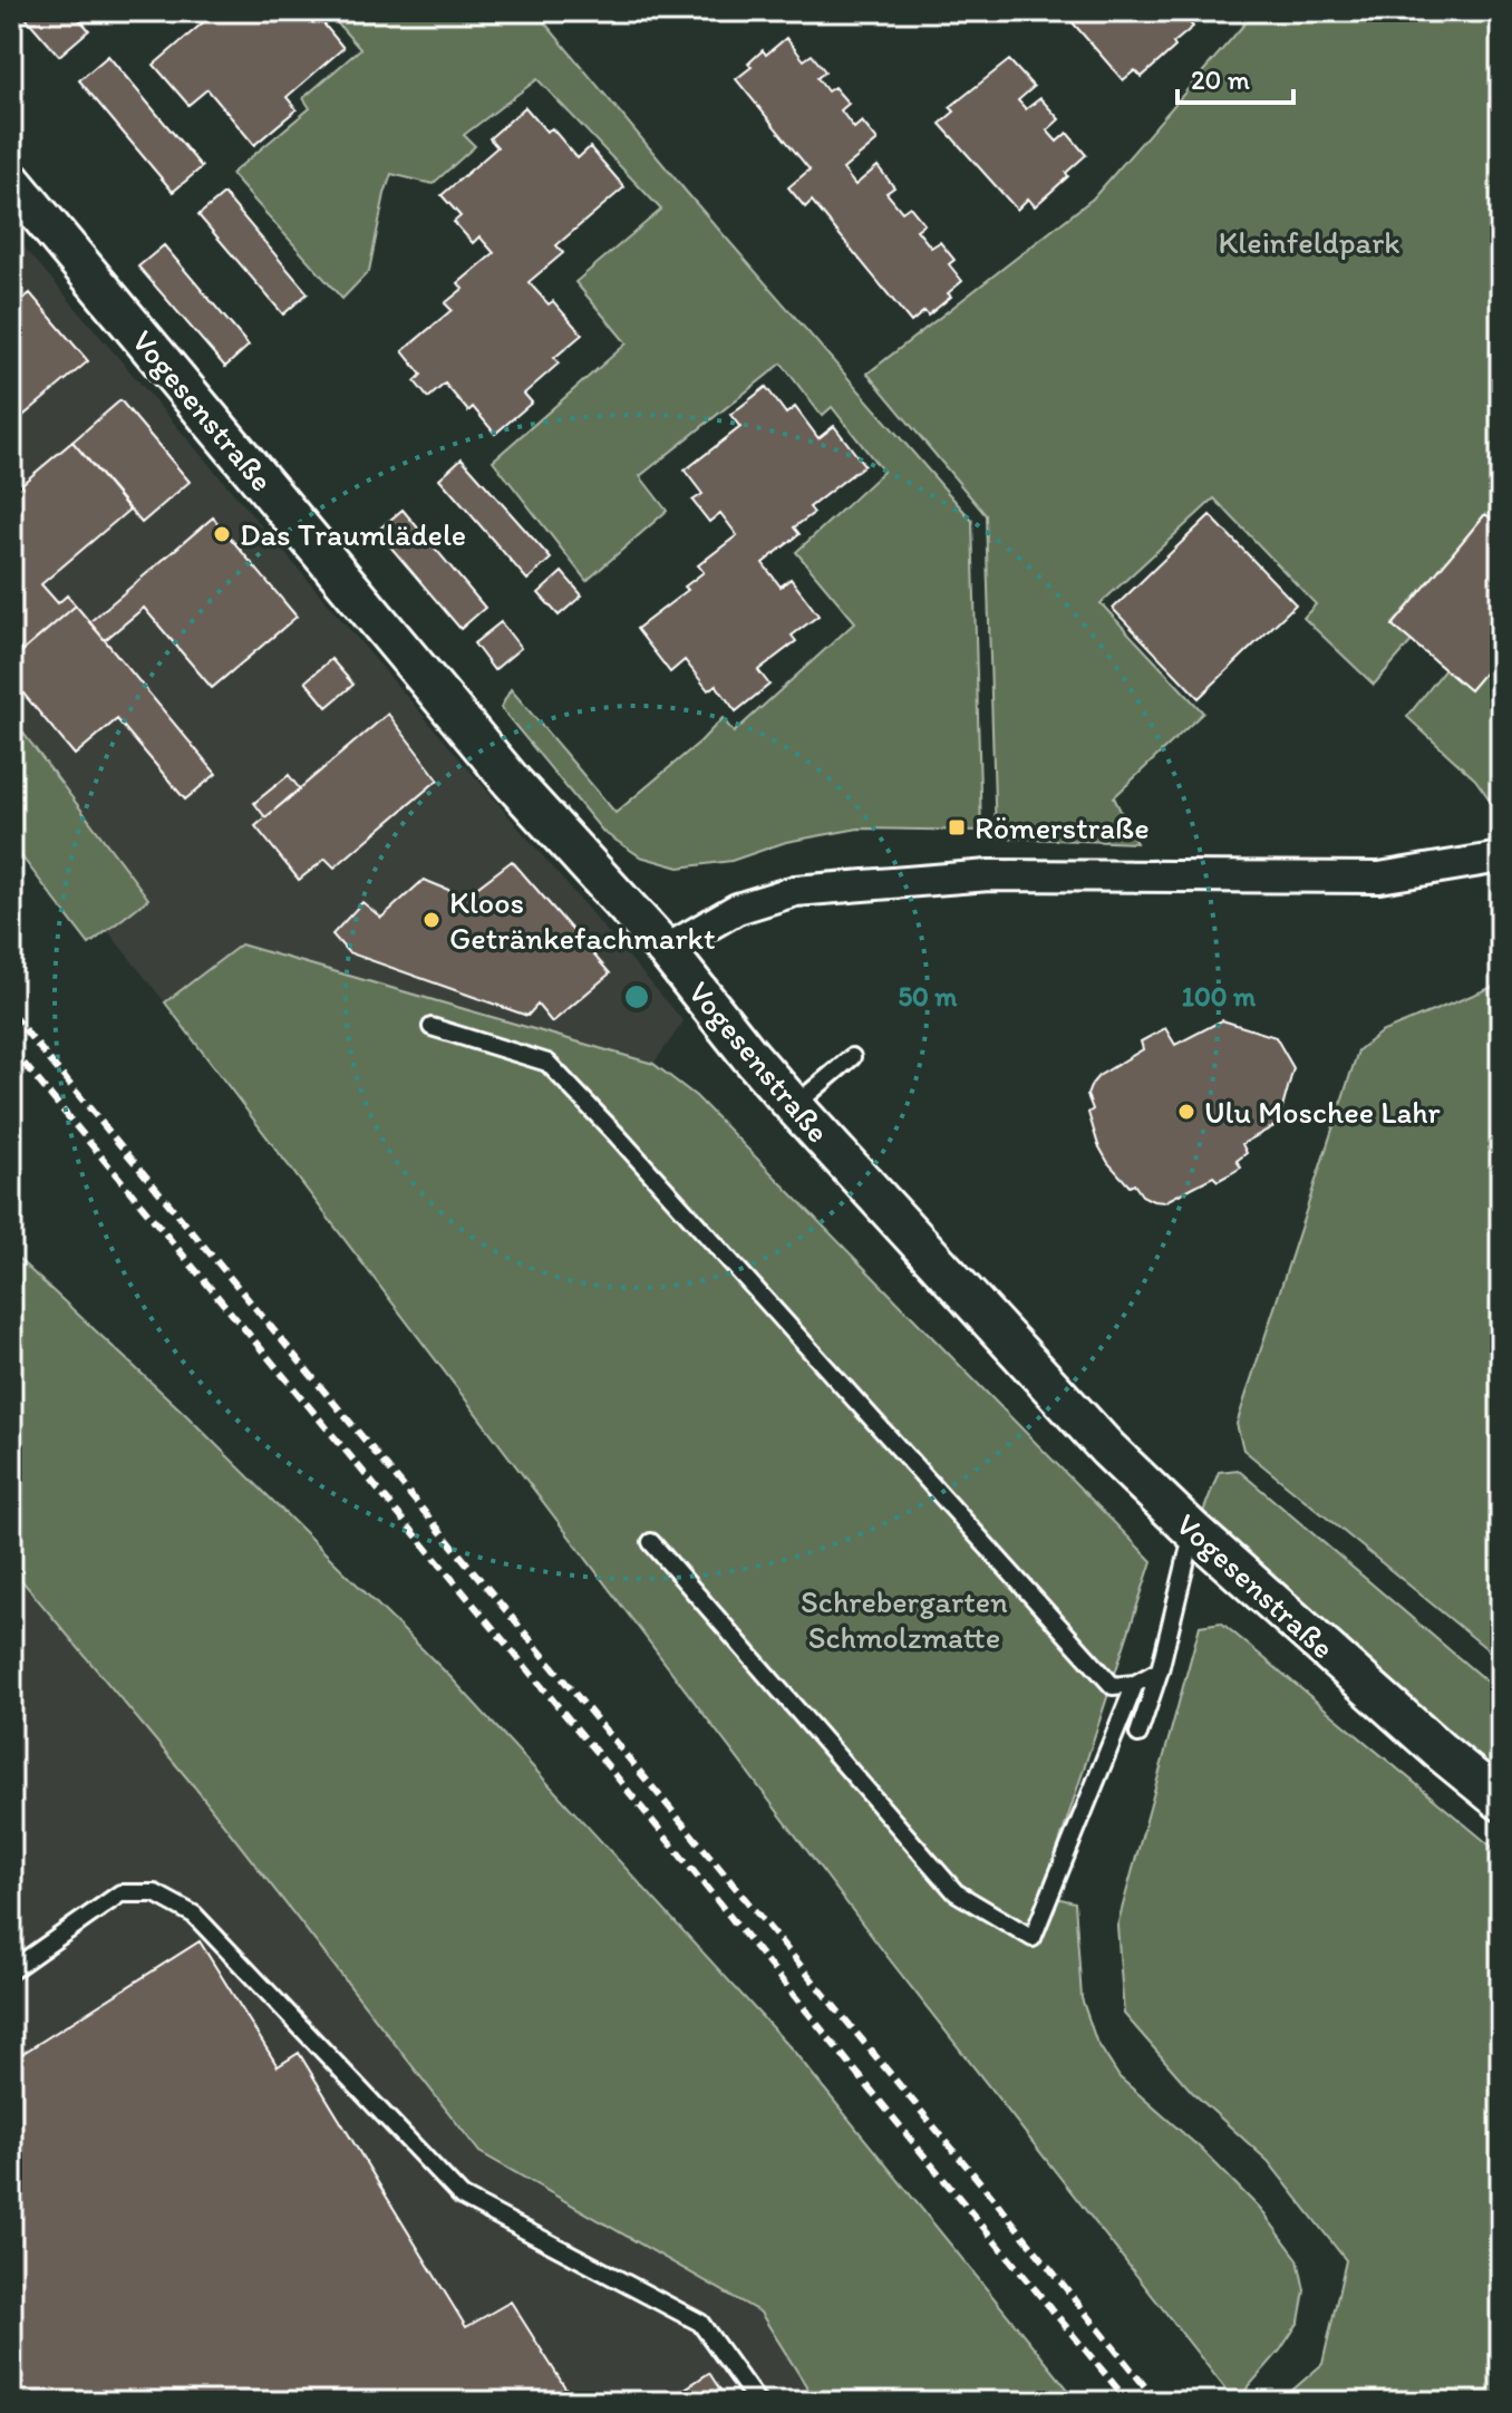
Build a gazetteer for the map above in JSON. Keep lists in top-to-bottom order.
{
  "streets": {
    "street": ["Vogesenstraße"]
  },
  "parks": ["Kleinfeldpark", "Schrebergarten Schmolzmatte"],
  "places": {
    "other": ["Das Traumlädele", "Kloos Getränkefachmarkt", "Ulu Moschee Lahr"],
    "transit": ["Römerstraße"]
  },
  "scale_bar": "20 m",
  "rings": ["50 m", "100 m"]
}
